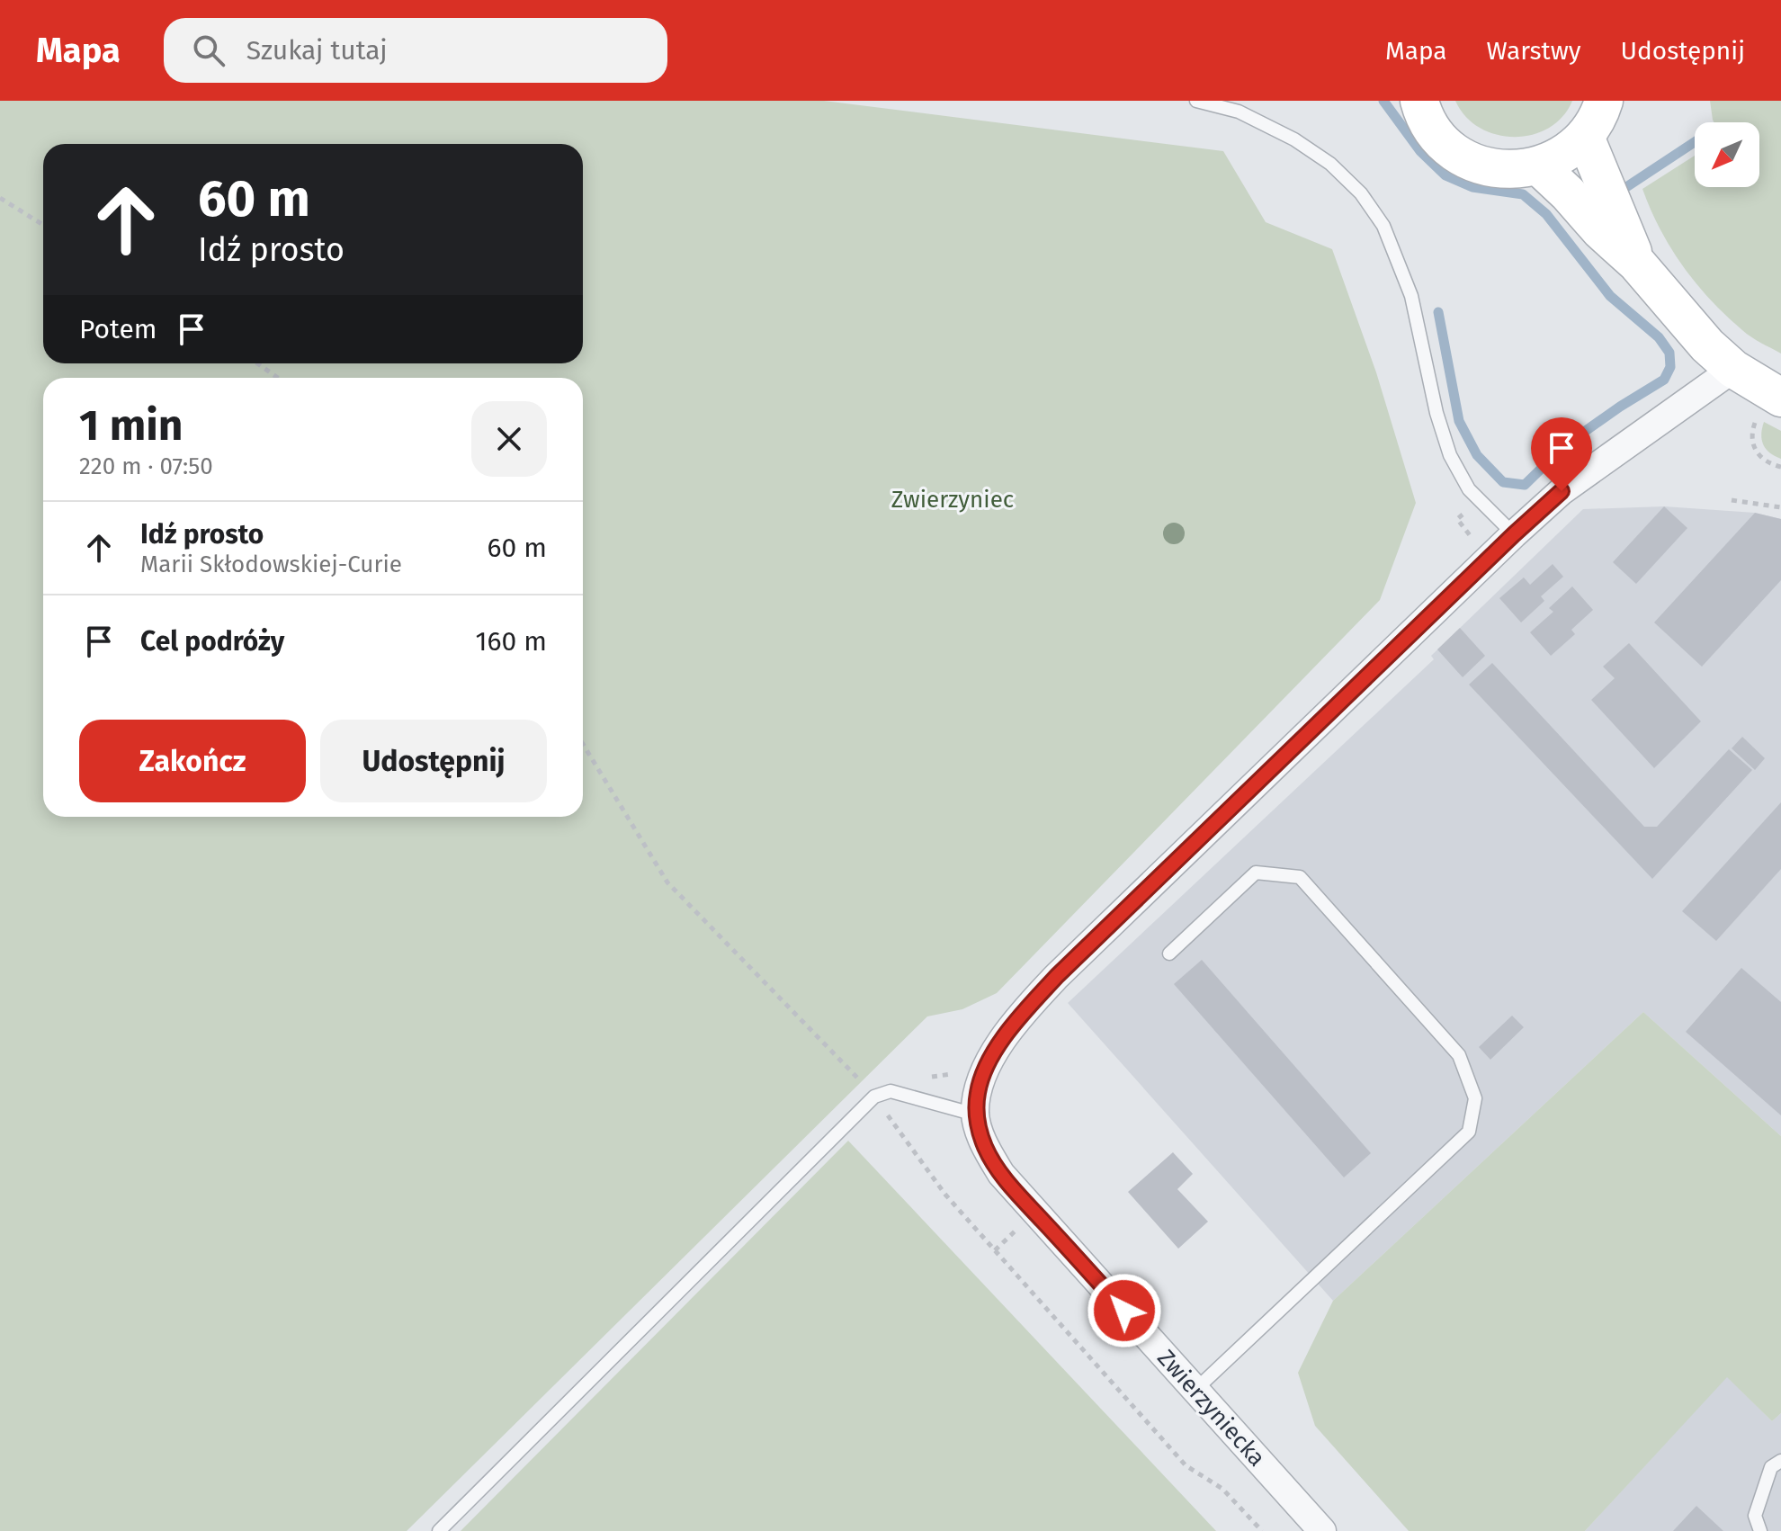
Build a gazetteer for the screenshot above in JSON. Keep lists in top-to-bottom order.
{
  "streets": {
    "street": ["Zwierzyniecka"]
  },
  "parks": ["Zwierzyniec"],
  "north": "bottom left",
  "page": {
    "header": "Mapa",
    "search": "Szukaj tutaj",
    "nav": ["Mapa", "Warstwy", "Udostępnij"],
    "turn": ["60 m", "Idź prosto"],
    "then": "Potem",
    "heading": ["1 min", "220 m · 07:50"],
    "list": [
      {
        "name": "Idź prosto",
        "note": "Marii Skłodowskiej-Curie",
        "value": "60 m"
      },
      {
        "name": "Cel podróży",
        "value": "160 m"
      }
    ],
    "buttons": ["Zakończ", "Udostępnij"]
  }
}
